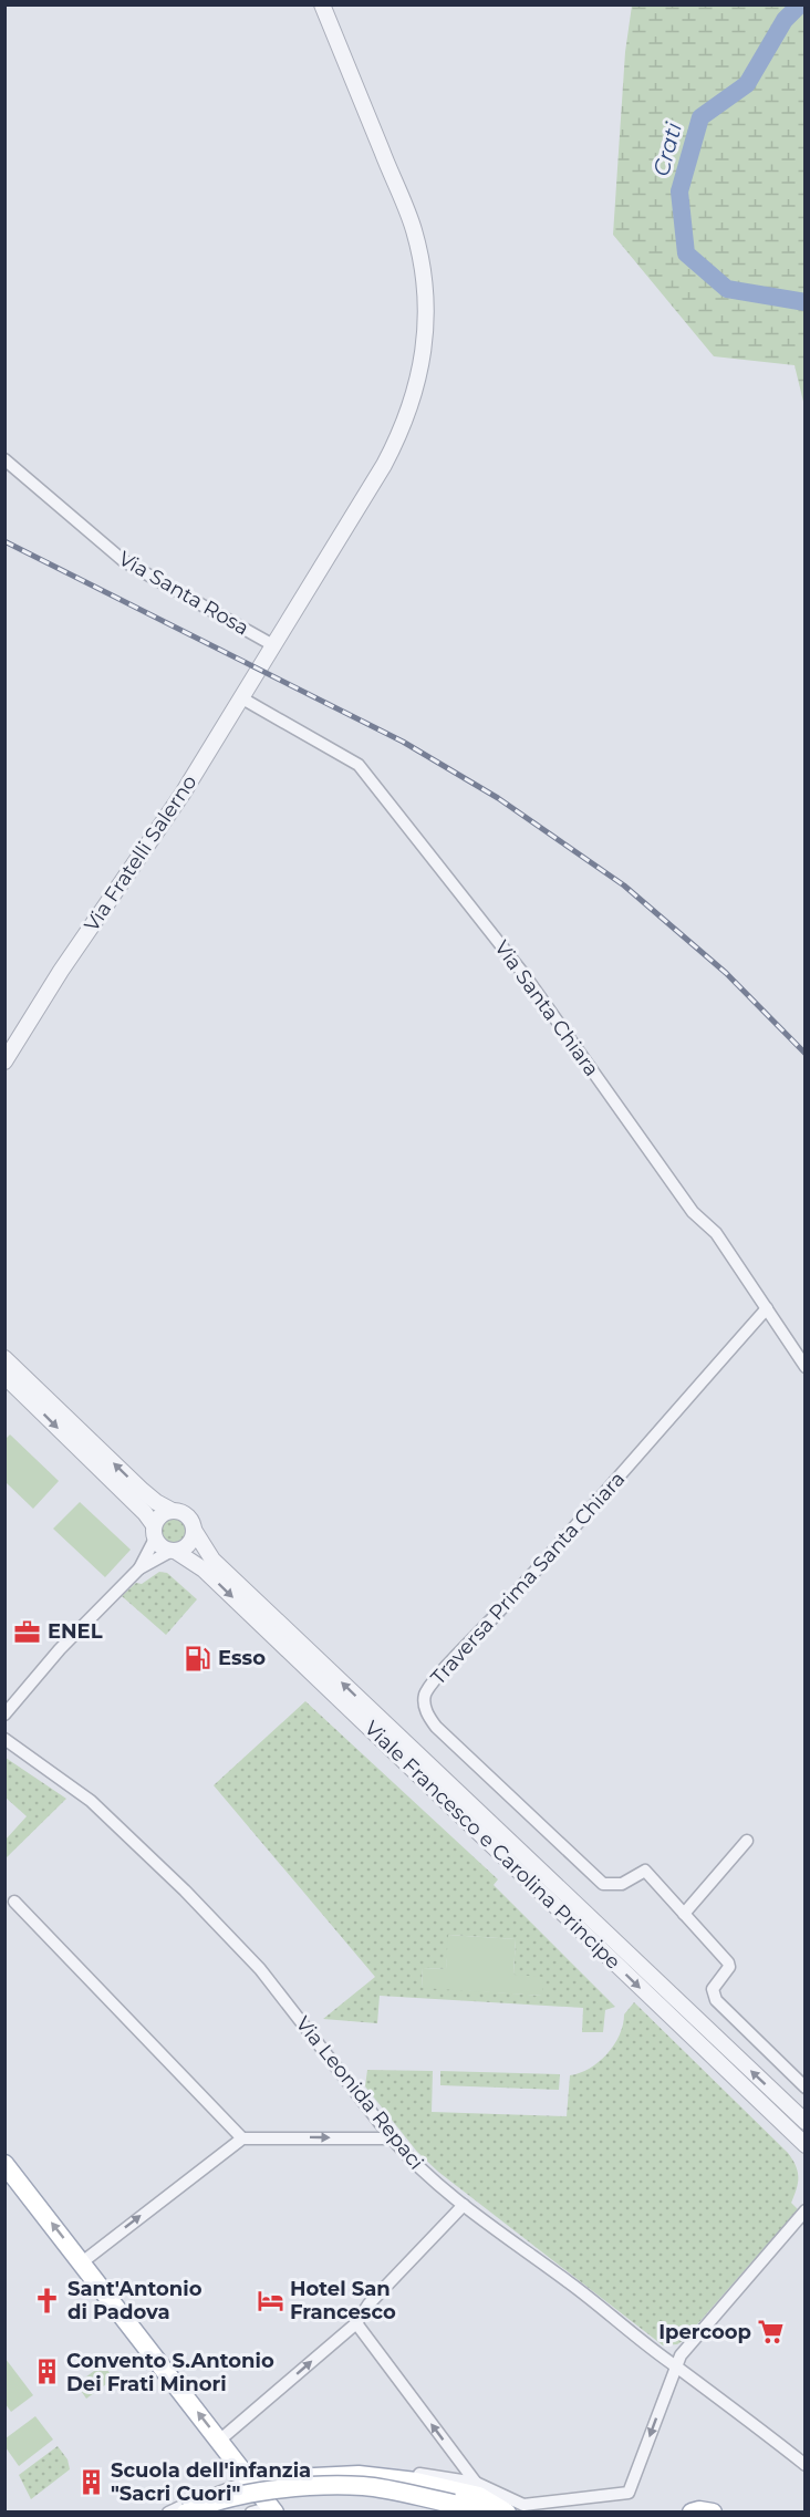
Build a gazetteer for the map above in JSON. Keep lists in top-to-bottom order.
{
  "streets": {
    "street": [
      "Via Santa Rosa",
      "Via Fratelli Salerno",
      "Via Santa Chiara",
      "Traversa Prima Santa Chiara",
      "Viale Francesco e Carolina Principe",
      "Via Leonida Repaci"
    ]
  },
  "crossings": [
    ["Via Santa Rosa", "Via Fratelli Salerno"],
    ["Via Fratelli Salerno", "Via Santa Chiara"],
    ["Via Santa Chiara", "Traversa Prima Santa Chiara"]
  ],
  "water": ["Crati"],
  "places": {
    "office": ["ENEL"],
    "fuel station": ["Esso"],
    "church": ["Sant'Antonio di Padova"],
    "hotel": ["Hotel San Francesco"],
    "supermarket": ["Ipercoop"],
    "building": ["Convento S.Antonio Dei Frati Minori", "Scuola dell'infanzia \"Sacri Cuori\""]
  }
}
